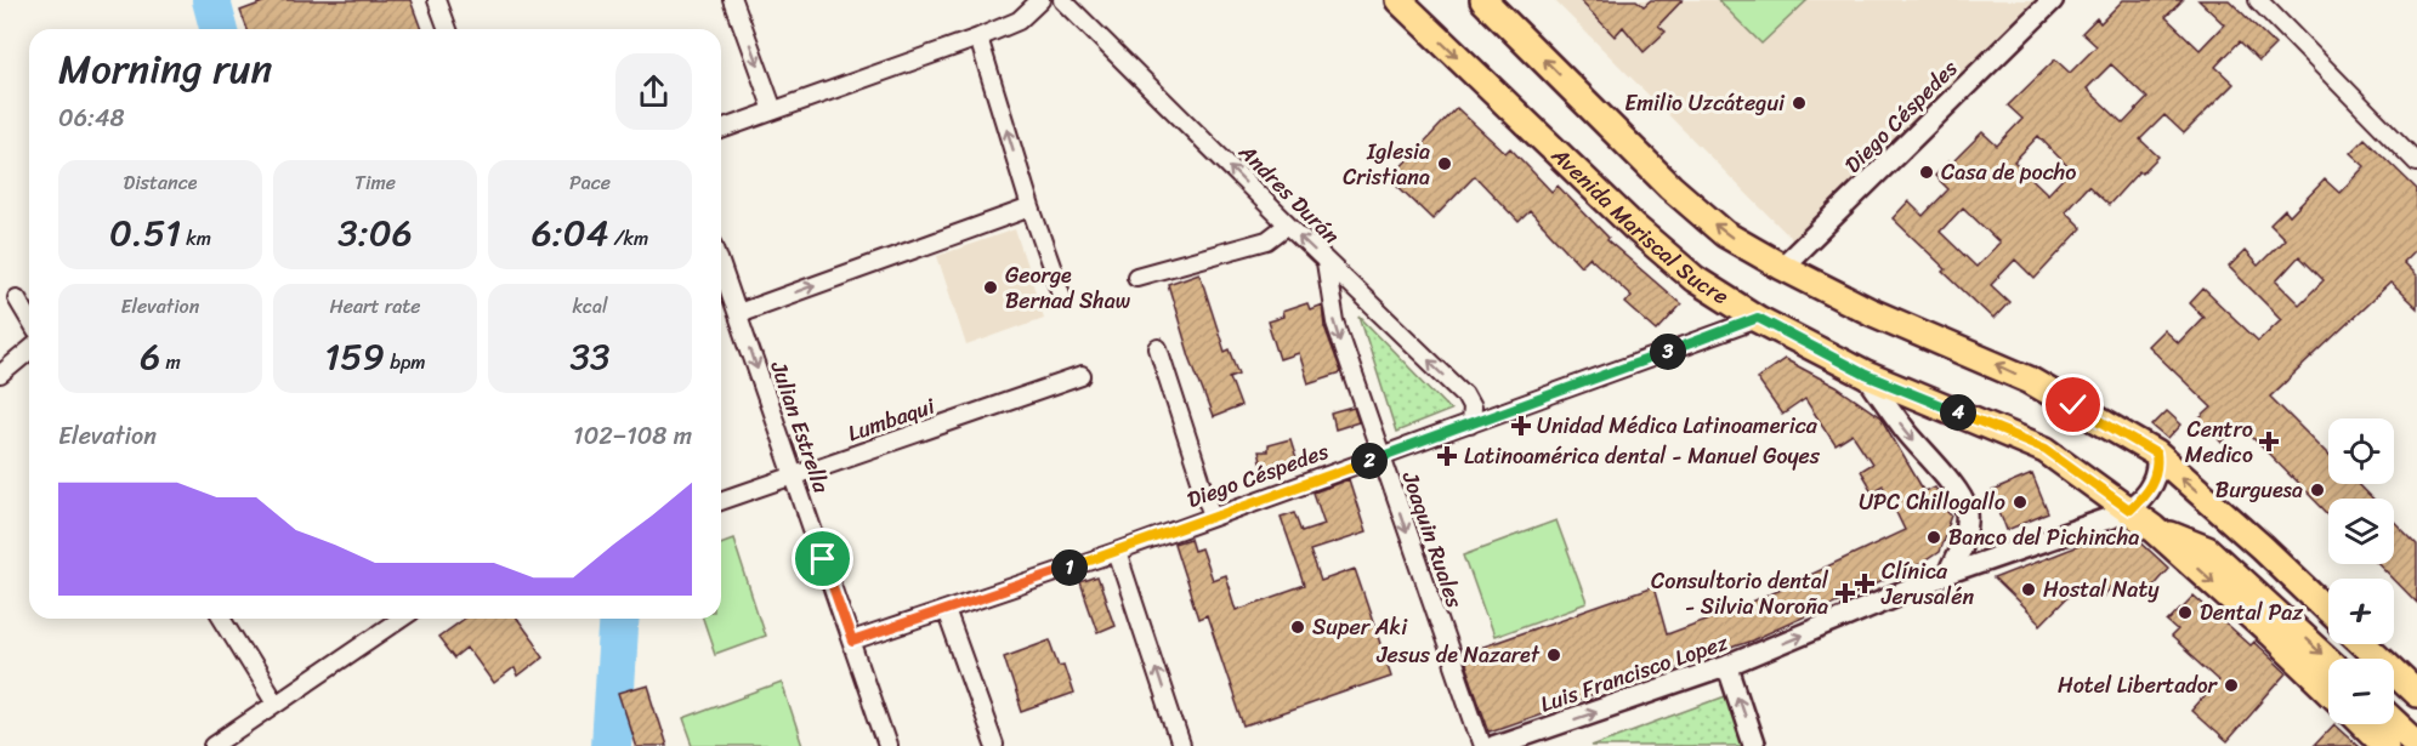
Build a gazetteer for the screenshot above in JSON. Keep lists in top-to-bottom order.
{
  "streets": {
    "main road": ["Avenida Mariscal Sucre"],
    "street": [
      "Diego Céspedes",
      "Andres Durán",
      "Lumbaqui",
      "Julian Estrella",
      "Joaquin Ruales",
      "Luis Francisco Lopez"
    ]
  },
  "crossings": [
    ["Diego Céspedes", "Andres Durán"],
    ["Diego Céspedes", "Avenida Mariscal Sucre"],
    ["Diego Céspedes", "Julian Estrella"],
    ["Diego Céspedes", "Joaquin Ruales"],
    ["Andres Durán", "Joaquin Ruales"],
    ["Avenida Mariscal Sucre", "Luis Francisco Lopez"],
    ["Lumbaqui", "Julian Estrella"]
  ],
  "one_way": ["Andres Durán", "Joaquin Ruales", "Luis Francisco Lopez"],
  "places": {
    "other": [
      "Emilio Uzcátegui",
      "Iglesia Cristiana",
      "Casa de pocho",
      "George Bernad Shaw",
      "Burguesa",
      "UPC Chillogallo",
      "Banco del Pichincha",
      "Hostal Naty",
      "Dental Paz",
      "Super Aki",
      "Jesus de Nazaret",
      "Hotel Libertador"
    ],
    "health": [
      "Unidad Médica Latinoamerica",
      "Centro Medico",
      "Latinoamérica dental - Manuel Goyes",
      "Clínica Jerusalén",
      "Consultorio dental - Silvia Noroña"
    ]
  },
  "page": {
    "heading": ["Morning run", "06:48"],
    "stats": [
      ["Distance", "0.51 km"],
      ["Time", "3:06"],
      ["Pace", "6:04 /km"],
      ["Elevation", "6 m"],
      ["Heart rate", "159 bpm"],
      ["kcal", "33"]
    ],
    "pins": [
      "3",
      "4",
      "2",
      "1"
    ],
    "chart": ["Elevation", "102–108 m"],
    "map_buttons": ["+", "−"]
  }
}
